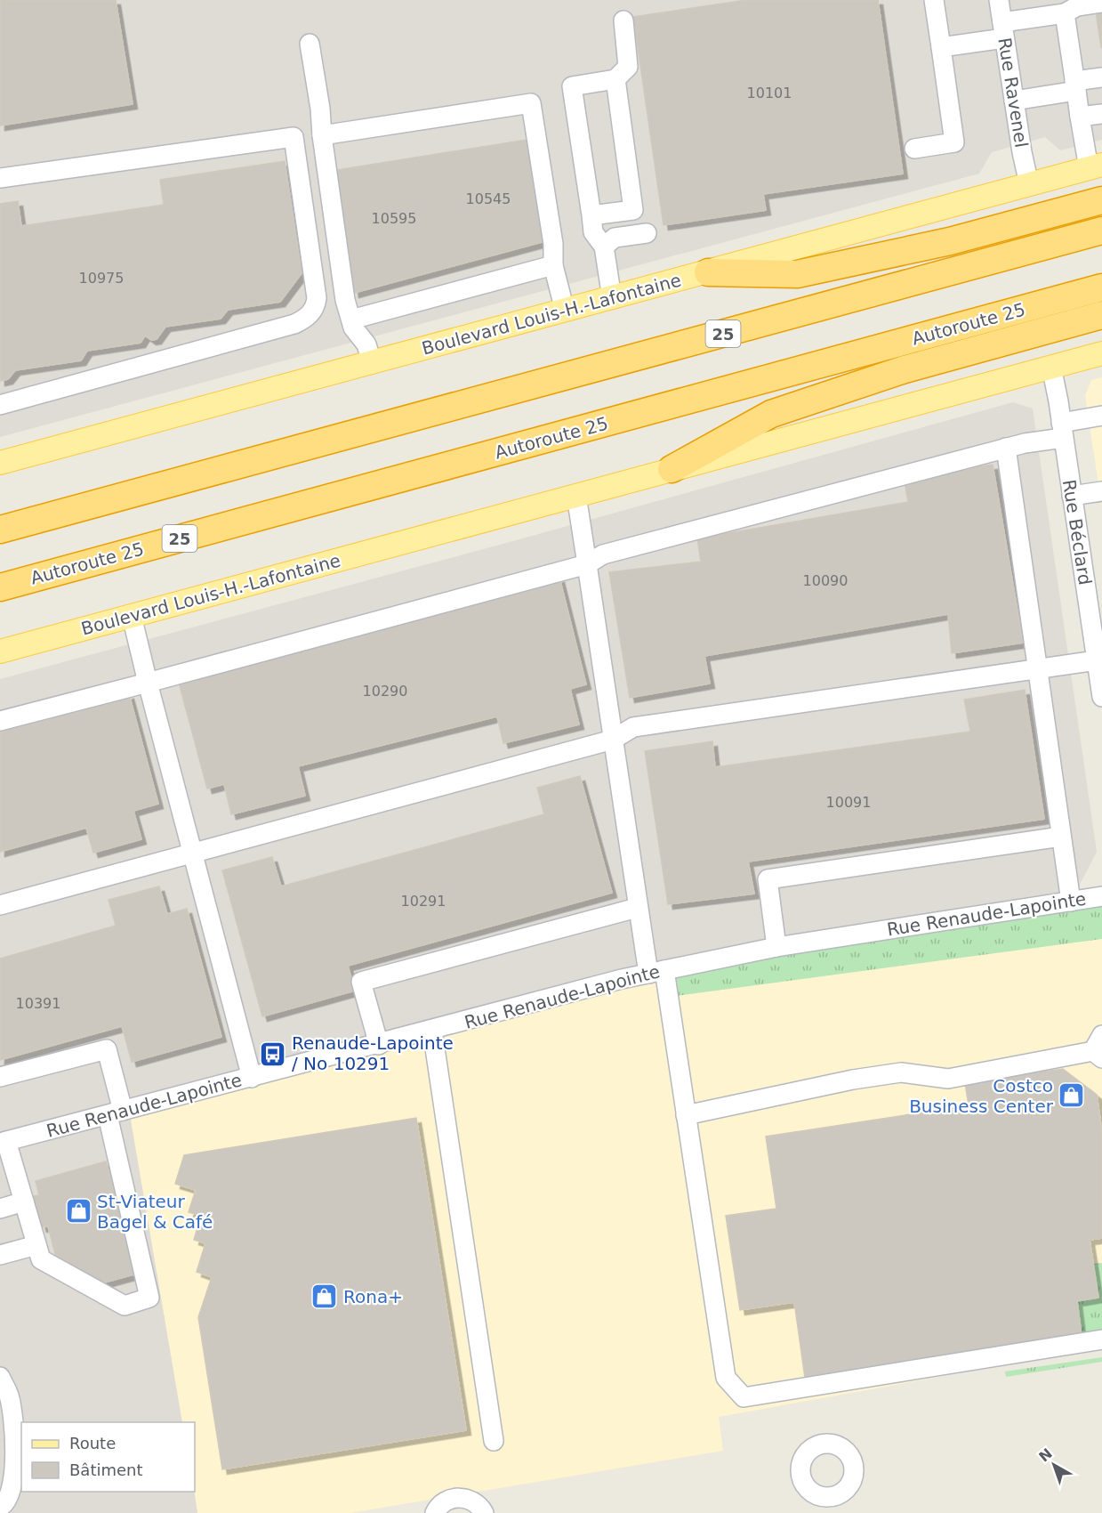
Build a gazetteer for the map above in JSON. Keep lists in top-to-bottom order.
{
  "streets": {
    "highway": ["Autoroute 25", "25"],
    "main road": ["Boulevard Louis-H.-Lafontaine"],
    "street": ["Rue Ravenel", "Rue Béclard", "Rue Renaude-Lapointe"]
  },
  "crossings": [
    ["Rue Ravenel", "Boulevard Louis-H.-Lafontaine"],
    ["Boulevard Louis-H.-Lafontaine", "Rue Béclard"]
  ],
  "places": {
    "bus stop": ["Renaude-Lapointe / No 10291"],
    "shop": ["Costco Business Center", "St-Viateur Bagel & Café", "Rona+"]
  },
  "house_numbers": [
    "10101",
    "10545",
    "10595",
    "10975",
    "10090",
    "10290",
    "10091",
    "10291",
    "10391"
  ],
  "legend": ["Route", "Bâtiment"],
  "north": "top left"
}
